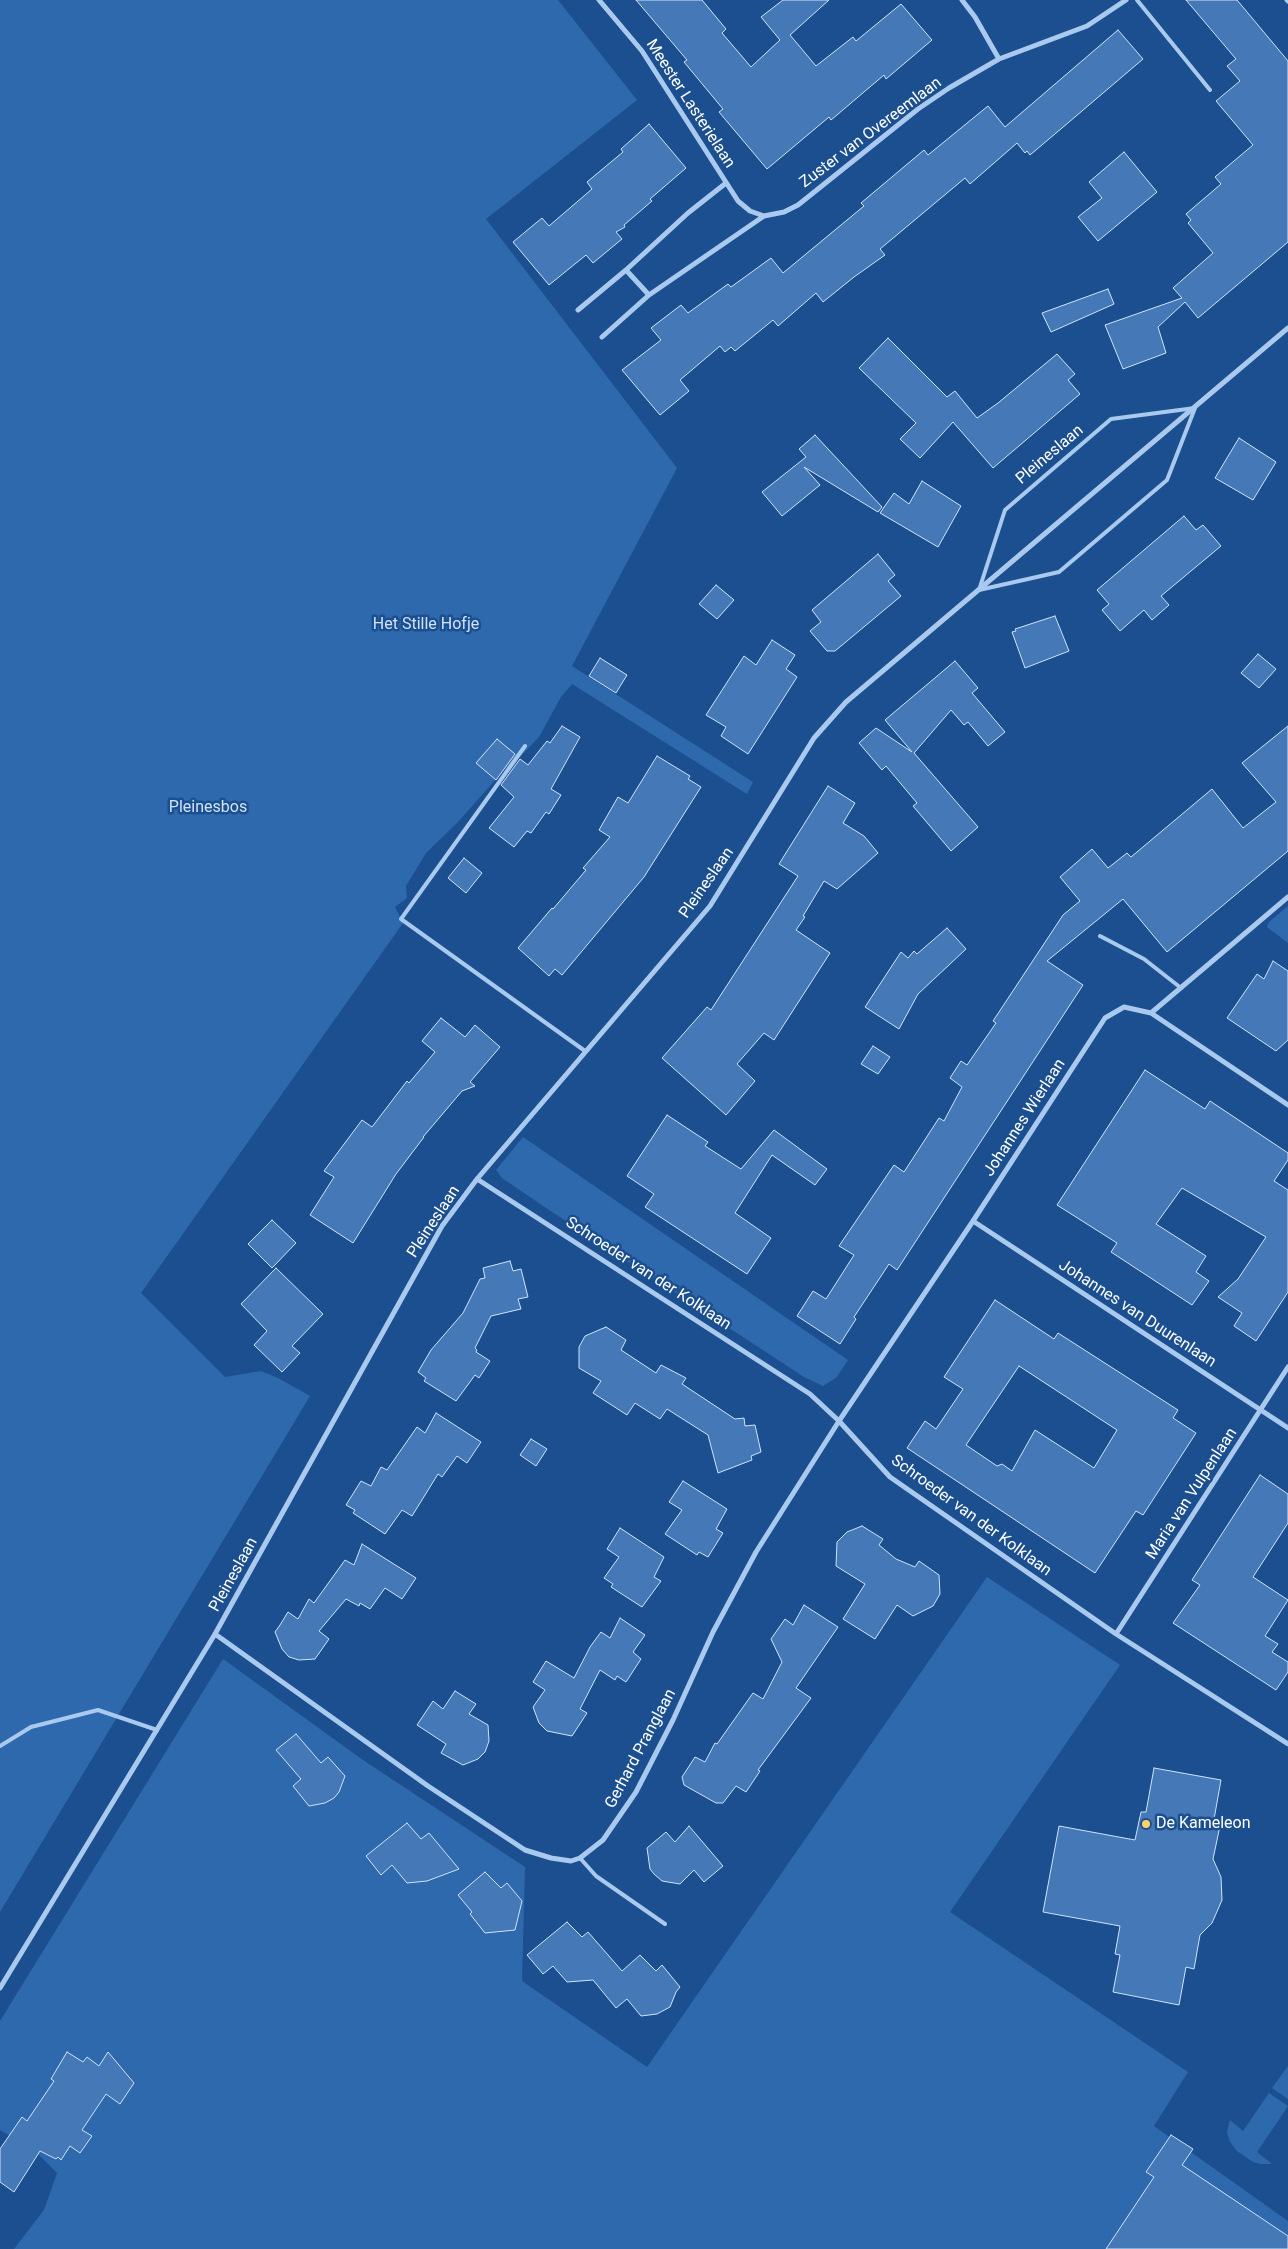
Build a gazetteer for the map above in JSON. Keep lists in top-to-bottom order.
{
  "streets": {
    "street": [
      "Meester Lasterielaan",
      "Zuster van Overeemlaan",
      "Pleineslaan",
      "Johannes Wierlaan",
      "Schroeder van der Kolklaan",
      "Johannes van Duurenlaan",
      "Maria van Vulpenlaan",
      "Gerhard Pranglaan"
    ]
  },
  "crossings": [
    ["Meester Lasterielaan", "Zuster van Overeemlaan"],
    ["Pleineslaan", "Schroeder van der Kolklaan"],
    ["Johannes Wierlaan", "Schroeder van der Kolklaan"],
    ["Johannes Wierlaan", "Johannes van Duurenlaan"],
    ["Johannes Wierlaan", "Gerhard Pranglaan"],
    ["Schroeder van der Kolklaan", "Maria van Vulpenlaan"],
    ["Schroeder van der Kolklaan", "Gerhard Pranglaan"],
    ["Johannes van Duurenlaan", "Maria van Vulpenlaan"]
  ],
  "parks": ["Het Stille Hofje", "Pleinesbos"],
  "places": ["De Kameleon"]
}
